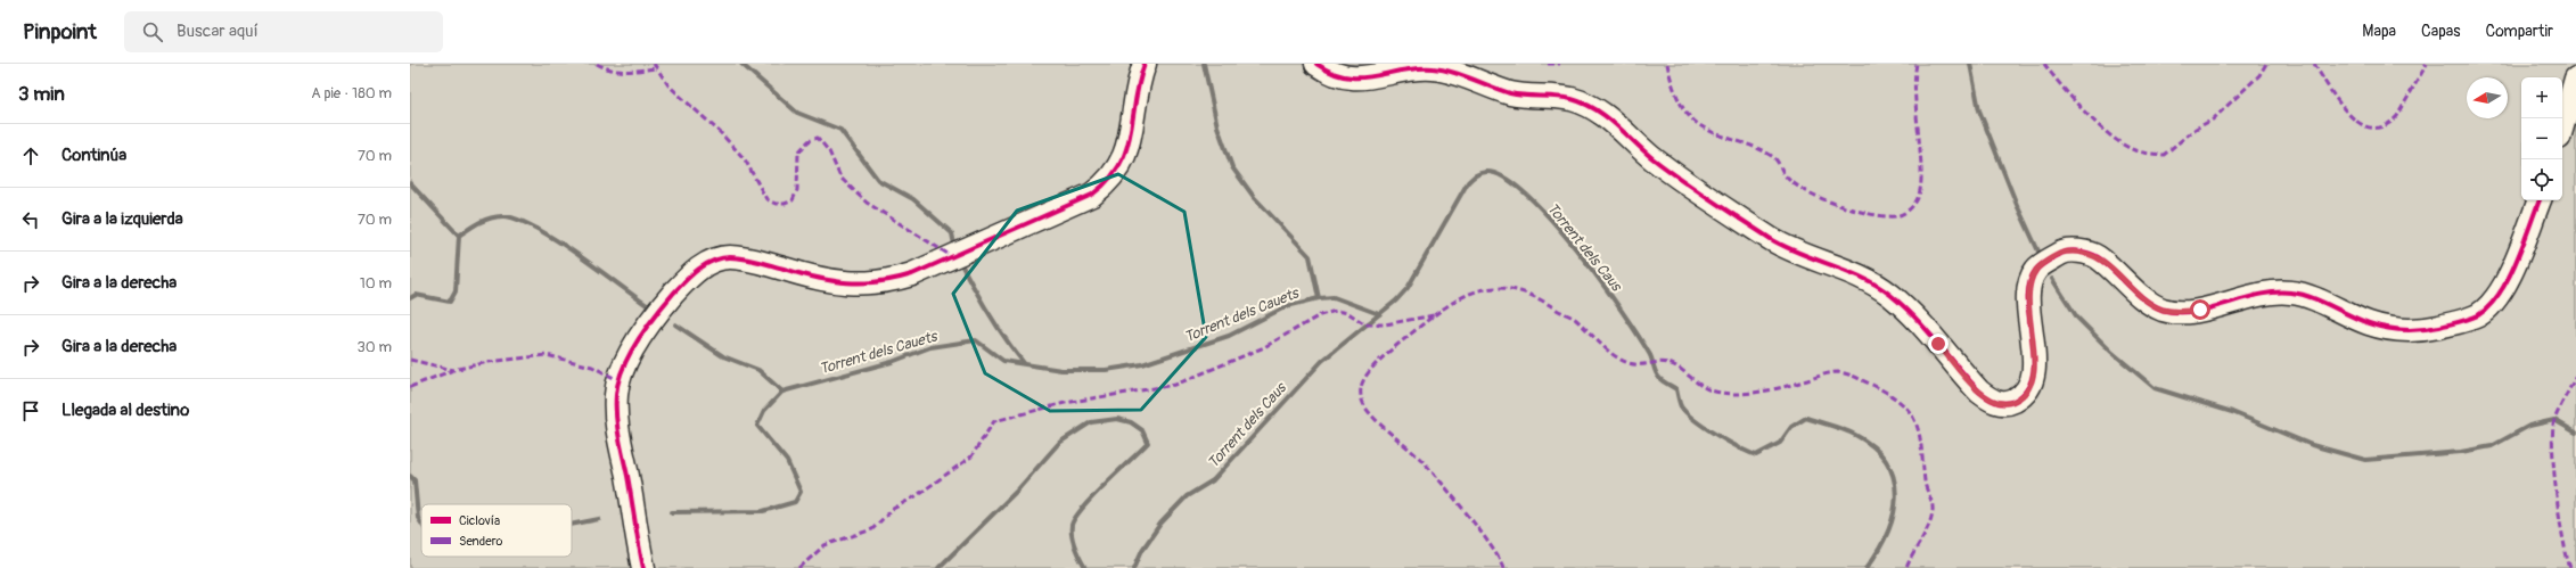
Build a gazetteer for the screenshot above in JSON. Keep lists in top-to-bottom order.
{
  "water": ["Torrent dels Caus", "Torrent dels Cauets"],
  "legend": ["Ciclovía", "Sendero"],
  "north": "left",
  "page": {
    "header": "Pinpoint",
    "search": "Buscar aquí",
    "nav": ["Mapa", "Capas", "Compartir"],
    "heading": ["3 min", "A pie · 180 m"],
    "map_buttons": ["+", "−"],
    "list": [
      ["Continúa", "70 m"],
      ["Gira a la izquierda", "70 m"],
      ["Gira a la derecha", "10 m"],
      ["Gira a la derecha", "30 m"],
      "Llegada al destino"
    ]
  }
}
